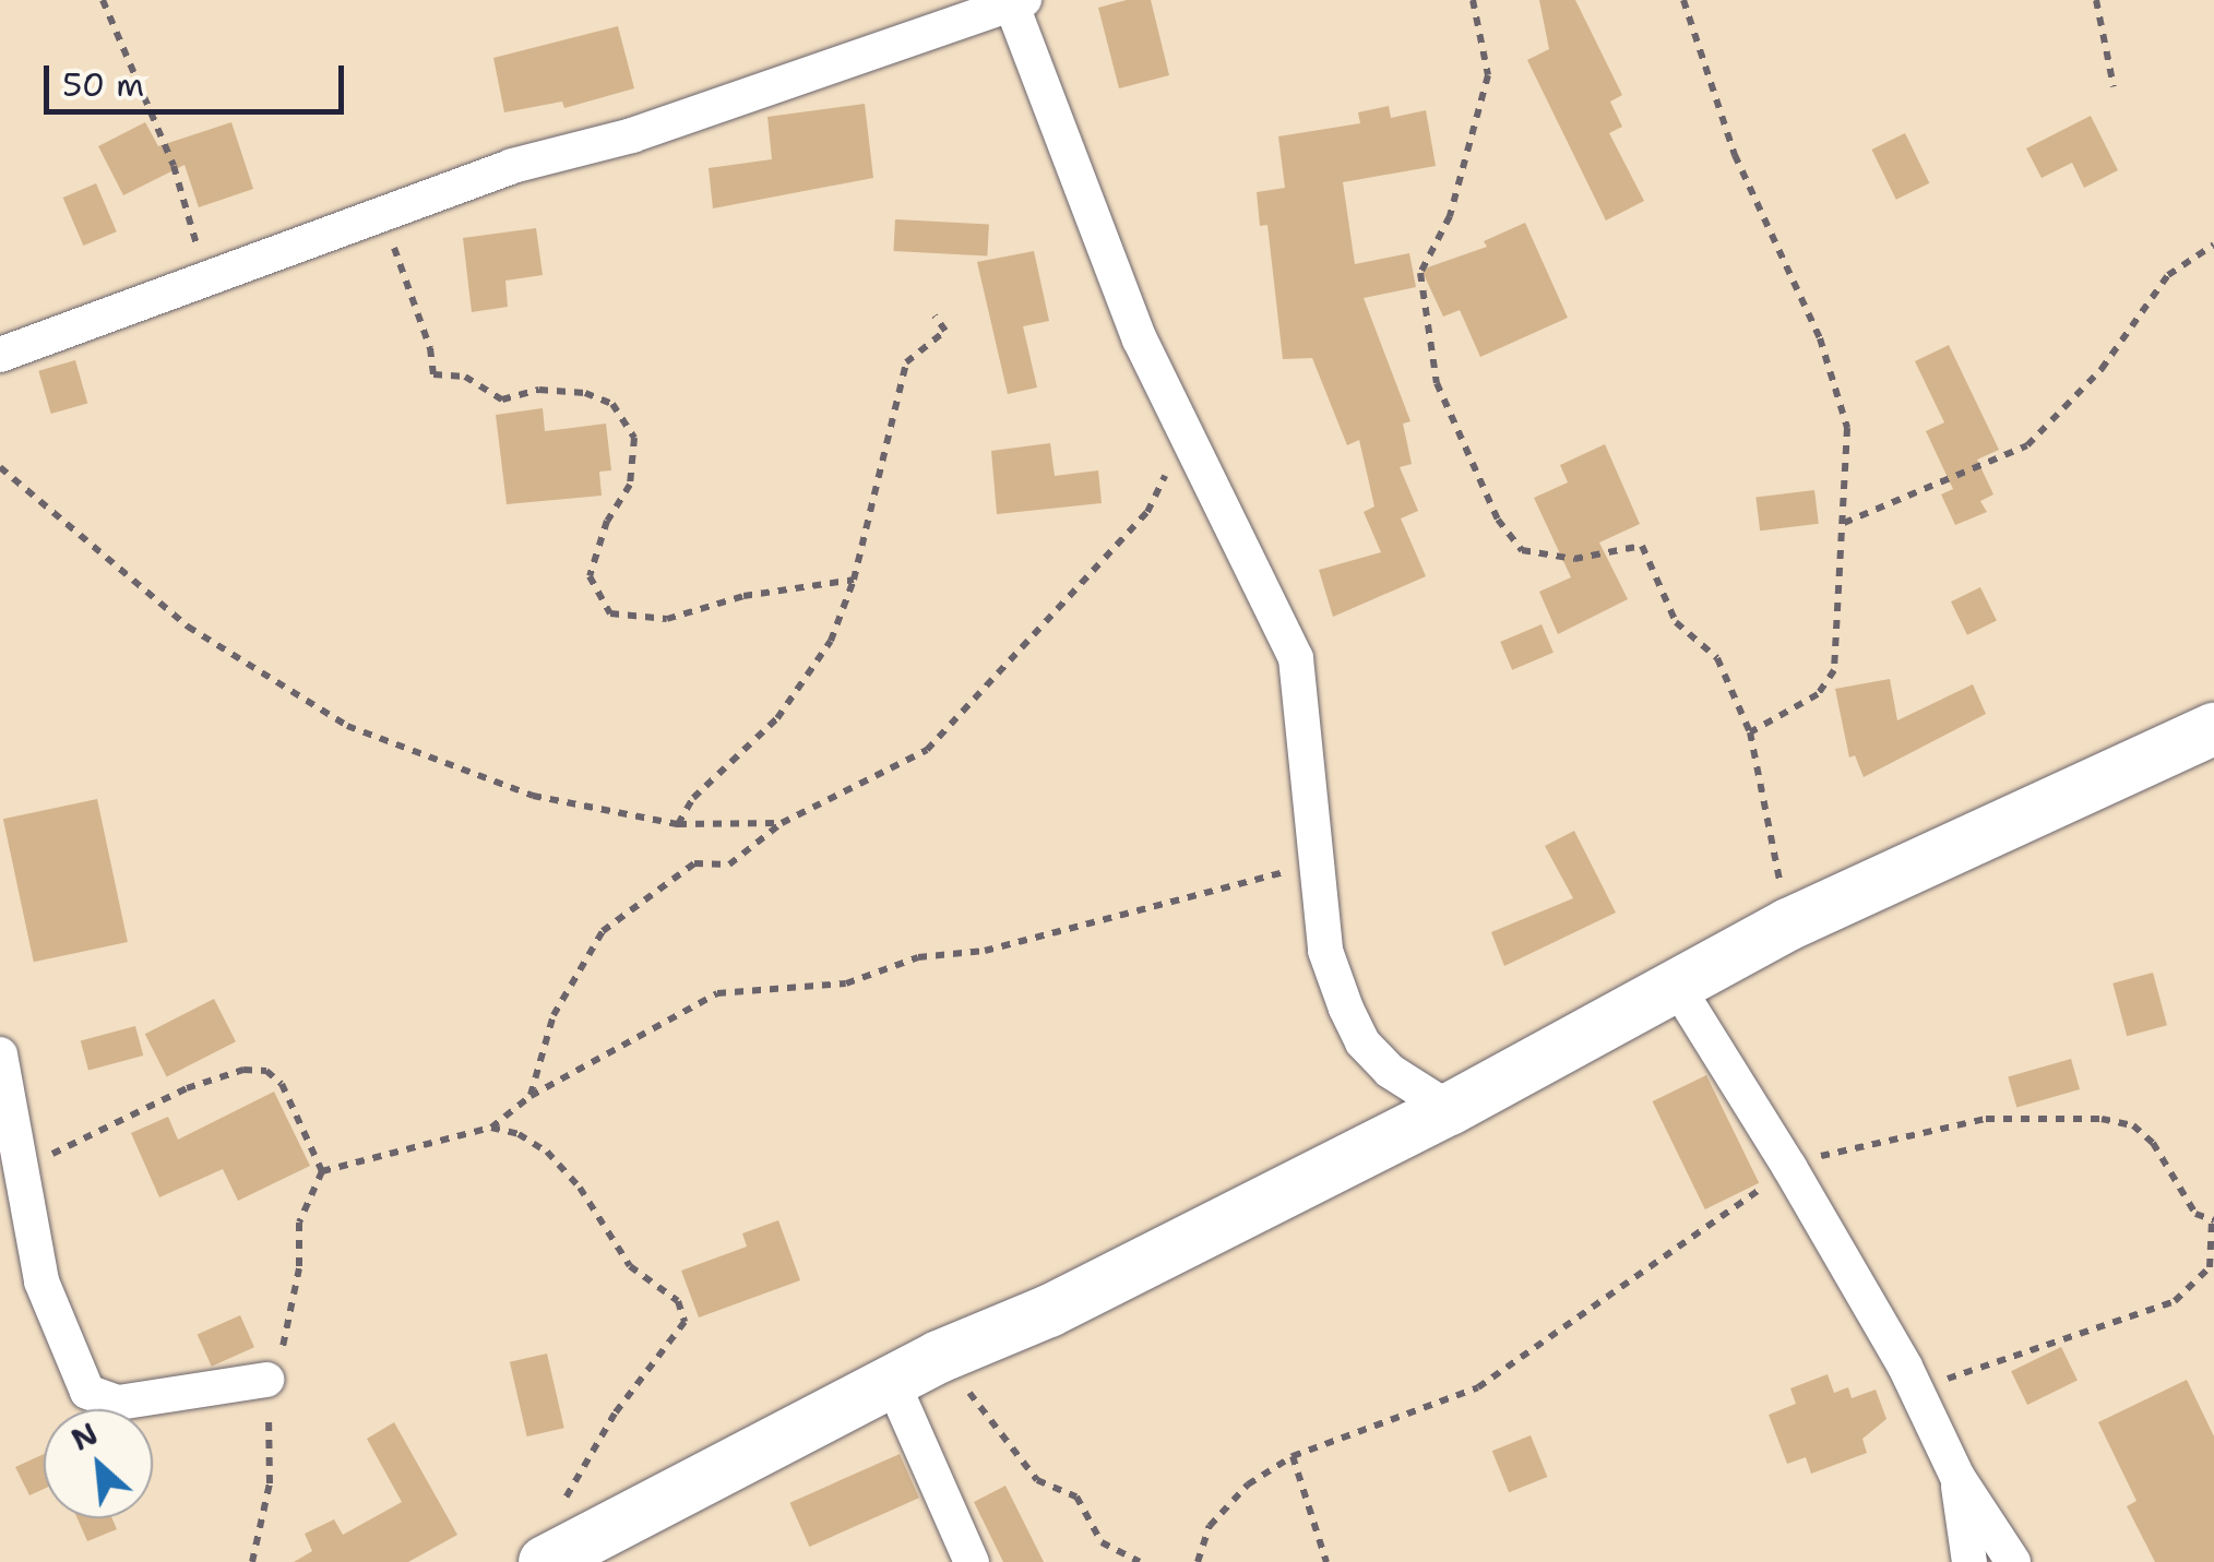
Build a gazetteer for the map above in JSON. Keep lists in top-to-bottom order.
{
  "scale_bar": "50 m",
  "north": "top left"
}
